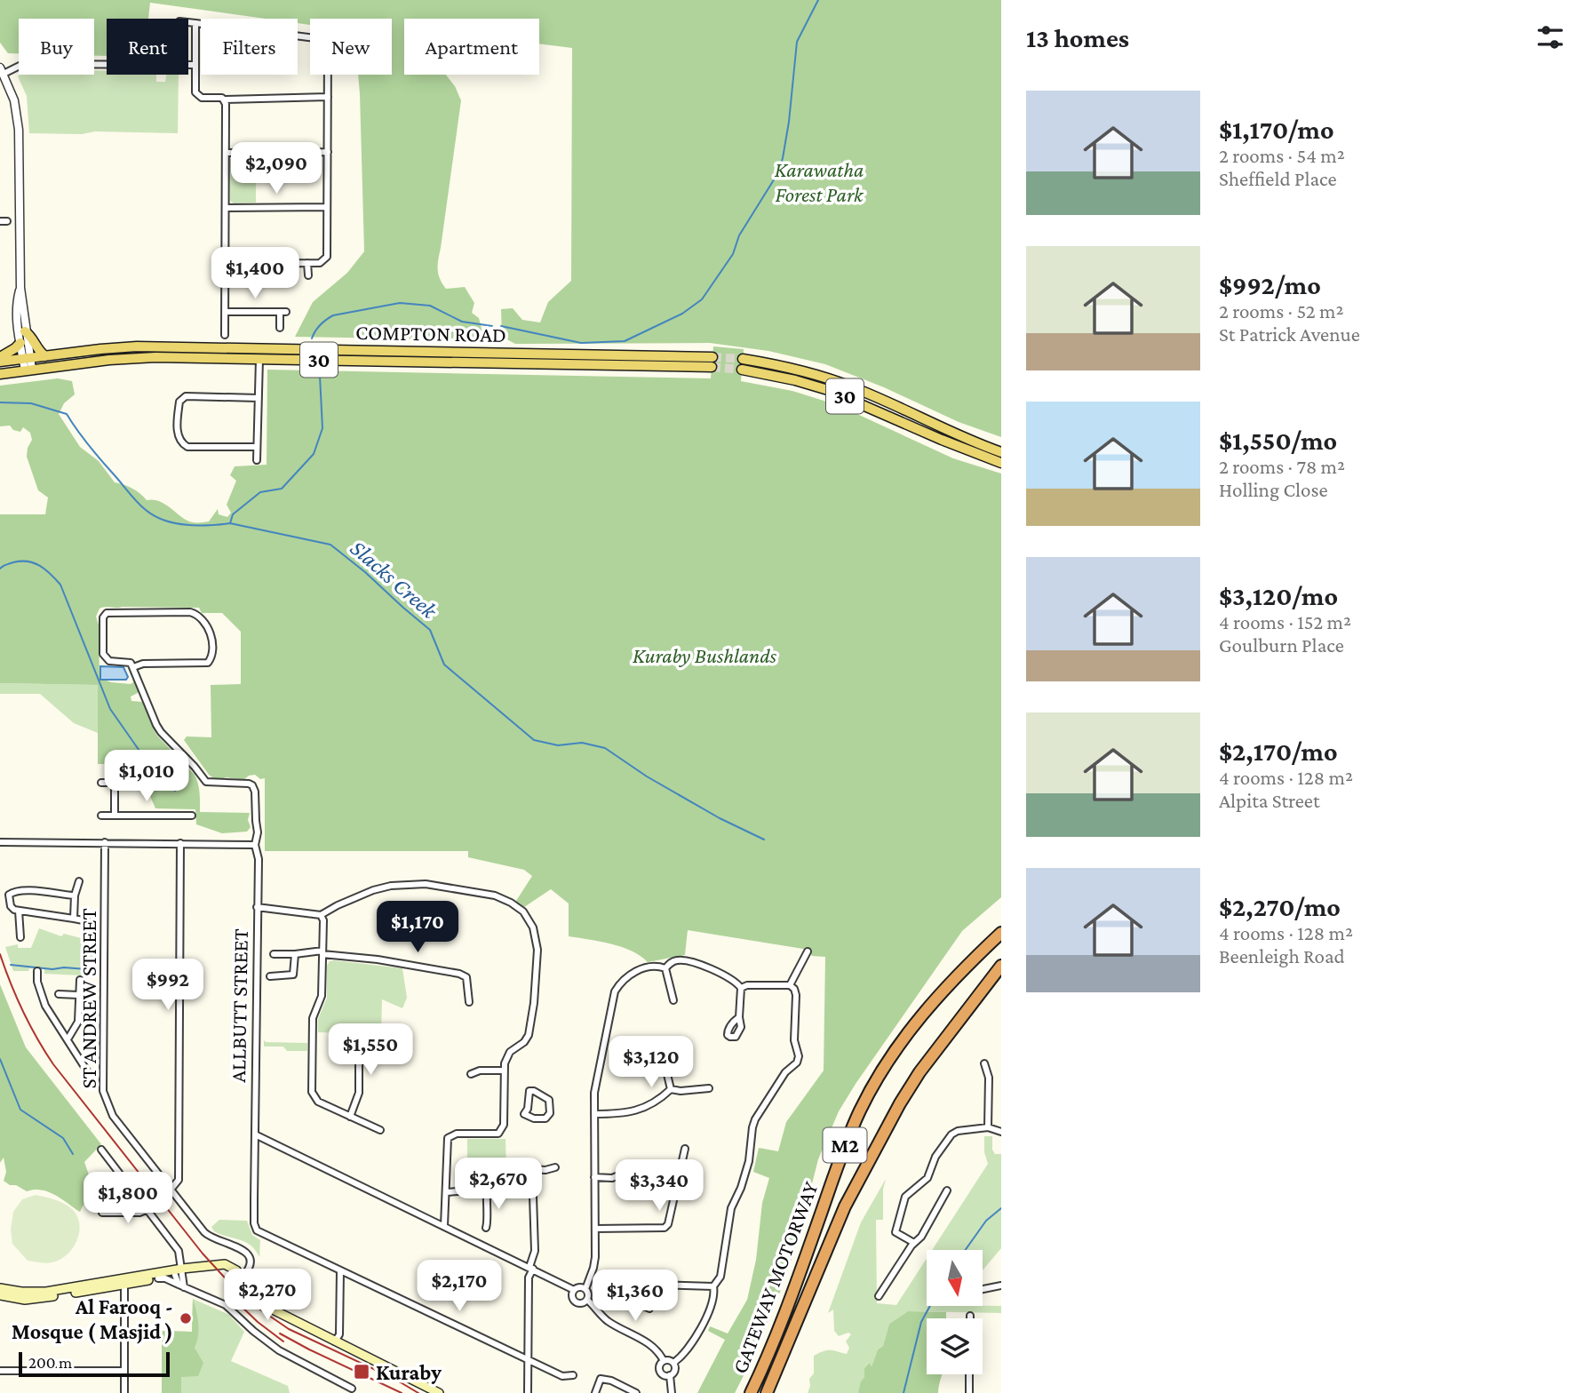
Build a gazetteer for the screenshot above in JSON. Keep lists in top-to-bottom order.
{
  "streets": {
    "highway": ["M2", "GATEWAY MOTORWAY"],
    "main road": ["COMPTON ROAD", "30"],
    "street": ["ST ANDREW STREET", "ALLBUTT STREET"]
  },
  "water": ["Slacks Creek"],
  "parks": ["Karawatha Forest Park", "Kuraby Bushlands"],
  "places": {
    "other": ["Al Farooq - Mosque ( Masjid )"],
    "transit": ["Kuraby"]
  },
  "scale_bar": "200 m",
  "north": "bottom",
  "page": {
    "heading": "13 homes",
    "chip": [
      "Buy",
      "Rent",
      "Filters",
      "New",
      "Apartment"
    ],
    "list": [
      {
        "name": "$1,170/mo",
        "note": "2 rooms · 54 m² · Sheffield Place"
      },
      {
        "name": "$992/mo",
        "note": "2 rooms · 52 m² · St Patrick Avenue"
      },
      {
        "name": "$1,550/mo",
        "note": "2 rooms · 78 m² · Holling Close"
      },
      {
        "name": "$3,120/mo",
        "note": "4 rooms · 152 m² · Goulburn Place"
      },
      {
        "name": "$2,170/mo",
        "note": "4 rooms · 128 m² · Alpita Street"
      },
      {
        "name": "$2,270/mo",
        "note": "4 rooms · 128 m² · Beenleigh Road"
      }
    ],
    "price": [
      "$2,090",
      "$1,400",
      "$1,010",
      "$1,170",
      "$992",
      "$1,550",
      "$3,120",
      "$2,670",
      "$3,340",
      "$1,800",
      "$2,170",
      "$2,270",
      "$1,360"
    ],
    "scale": "200 m"
  }
}
